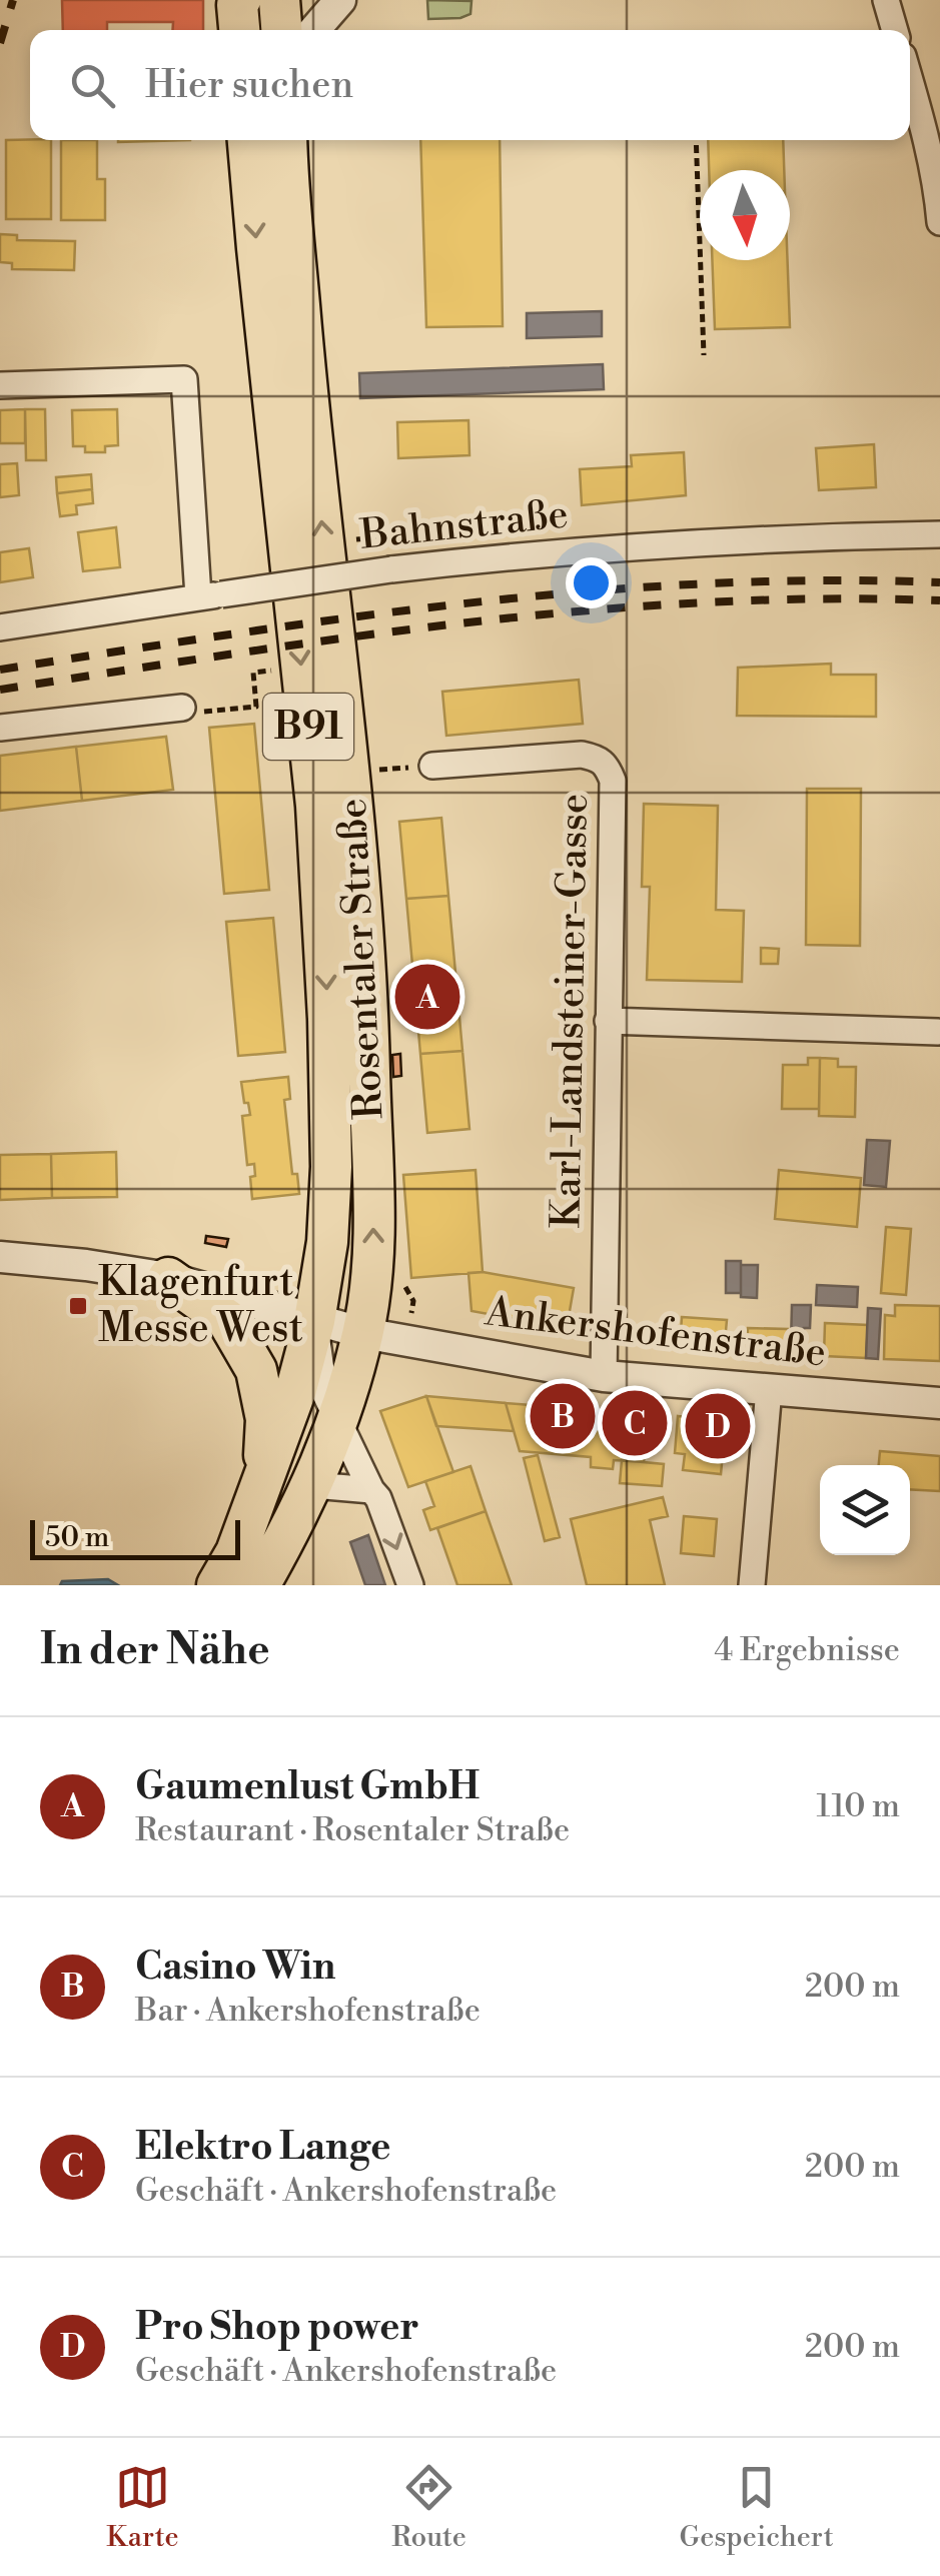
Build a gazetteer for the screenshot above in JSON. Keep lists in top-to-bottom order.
{
  "streets": {
    "main road": ["B91", "Rosentaler Straße"],
    "street": ["Bahnstraße", "Karl-Landsteiner-Gasse", "Ankershofenstraße"]
  },
  "crossings": [
    ["Rosentaler Straße", "Ankershofenstraße"],
    ["Karl-Landsteiner-Gasse", "Ankershofenstraße"]
  ],
  "places": {
    "transit": ["Klagenfurt Messe West"]
  },
  "scale_bar": "50 m",
  "north": "bottom",
  "page": {
    "search": "Hier suchen",
    "pins": [
      "A",
      "B",
      "C",
      "D"
    ],
    "scale": "50 m",
    "heading": ["In der Nähe", "4 Ergebnisse"],
    "list": [
      {
        "mark": "A",
        "name": "Gaumenlust GmbH",
        "note": "Restaurant · Rosentaler Straße",
        "value": "110 m"
      },
      {
        "mark": "B",
        "name": "Casino Win",
        "note": "Bar · Ankershofenstraße",
        "value": "200 m"
      },
      {
        "mark": "C",
        "name": "Elektro Lange",
        "note": "Geschäft · Ankershofenstraße",
        "value": "200 m"
      },
      {
        "mark": "D",
        "name": "Pro Shop power",
        "note": "Geschäft · Ankershofenstraße",
        "value": "200 m"
      }
    ],
    "nav": ["Karte", "Route", "Gespeichert"]
  }
}
